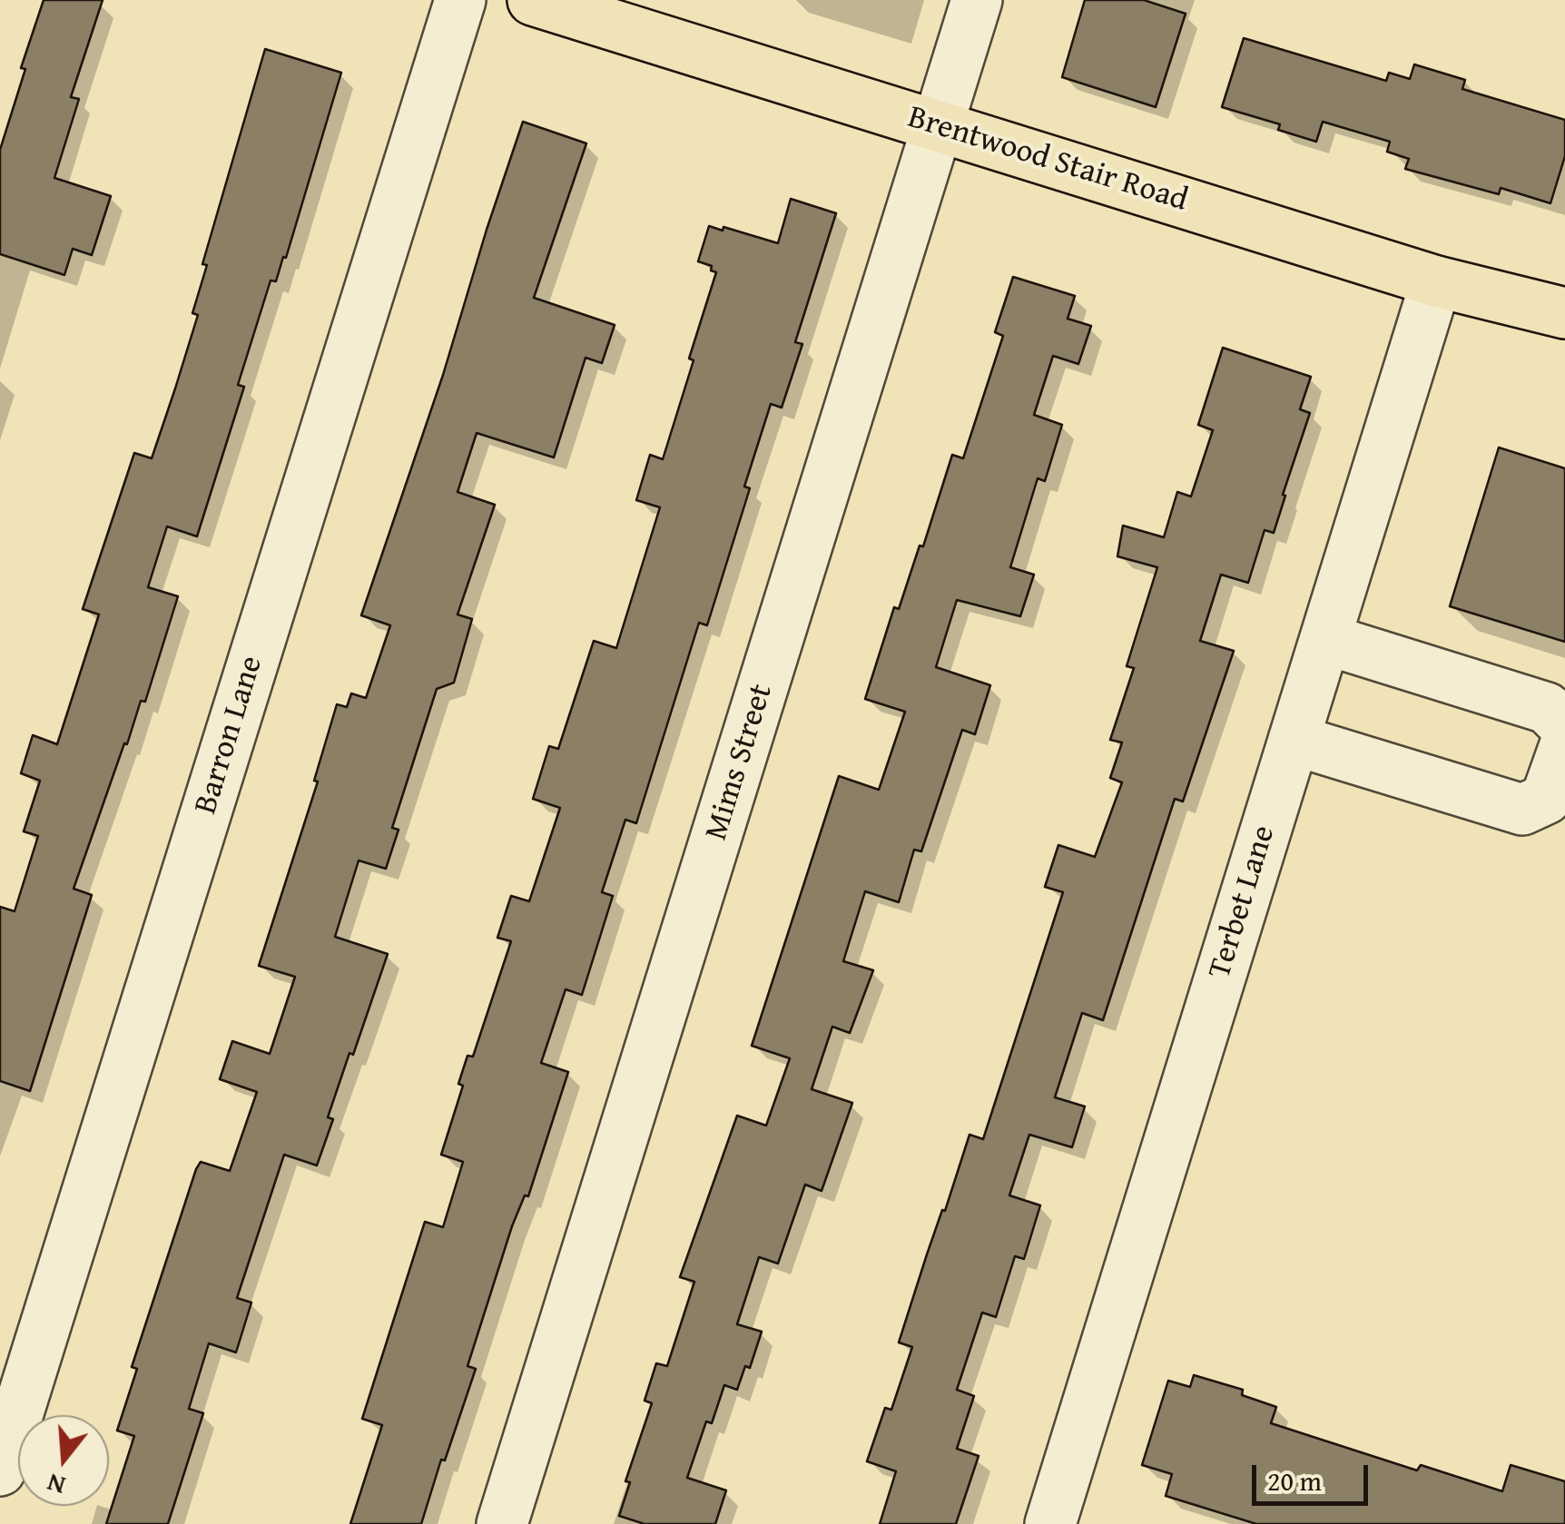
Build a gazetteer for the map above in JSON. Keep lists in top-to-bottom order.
{
  "streets": {
    "main road": ["Brentwood Stair Road"],
    "street": ["Barron Lane", "Mims Street", "Terbet Lane"]
  },
  "crossings": [
    ["Brentwood Stair Road", "Mims Street"],
    ["Brentwood Stair Road", "Terbet Lane"]
  ],
  "scale_bar": "20 m",
  "north": "bottom"
}
